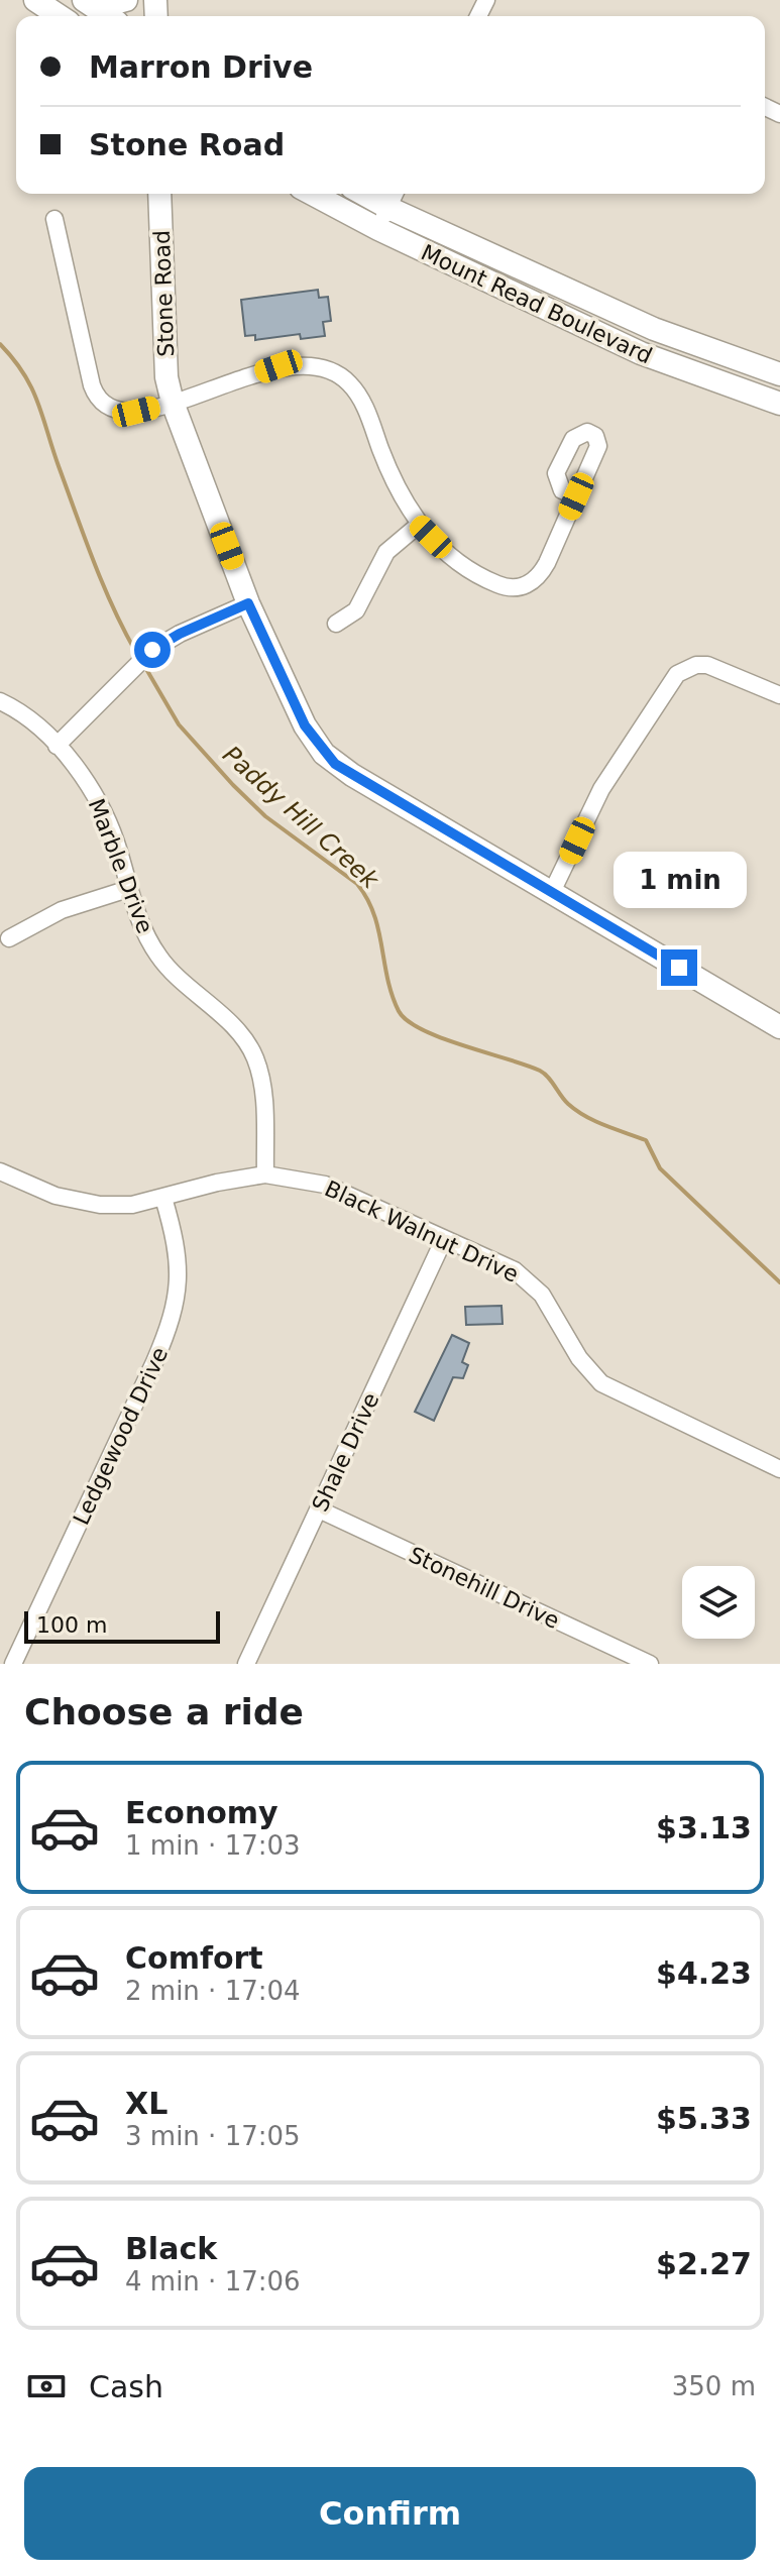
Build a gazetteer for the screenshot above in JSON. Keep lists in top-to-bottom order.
{
  "streets": {
    "main road": ["Stone Road", "Mount Read Boulevard"],
    "street": [
      "Marble Drive",
      "Black Walnut Drive",
      "Ledgewood Drive",
      "Shale Drive",
      "Stonehill Drive"
    ]
  },
  "crossings": [
    ["Marble Drive", "Black Walnut Drive"],
    ["Black Walnut Drive", "Ledgewood Drive"],
    ["Black Walnut Drive", "Shale Drive"],
    ["Shale Drive", "Stonehill Drive"]
  ],
  "water": ["Paddy Hill Creek"],
  "scale_bar": "100 m",
  "page": {
    "banner": ["Marron Drive", "Stone Road"],
    "bubble": "1 min",
    "scale": "100 m",
    "heading": "Choose a ride",
    "list": [
      {
        "name": "Economy",
        "note": "1 min · 17:03",
        "value": "$3.13"
      },
      {
        "name": "Comfort",
        "note": "2 min · 17:04",
        "value": "$4.23"
      },
      {
        "name": "XL",
        "note": "3 min · 17:05",
        "value": "$5.33"
      },
      {
        "name": "Black",
        "note": "4 min · 17:06",
        "value": "$2.27"
      }
    ],
    "pay": ["Cash", "350 m"],
    "buttons": "Confirm"
  }
}
